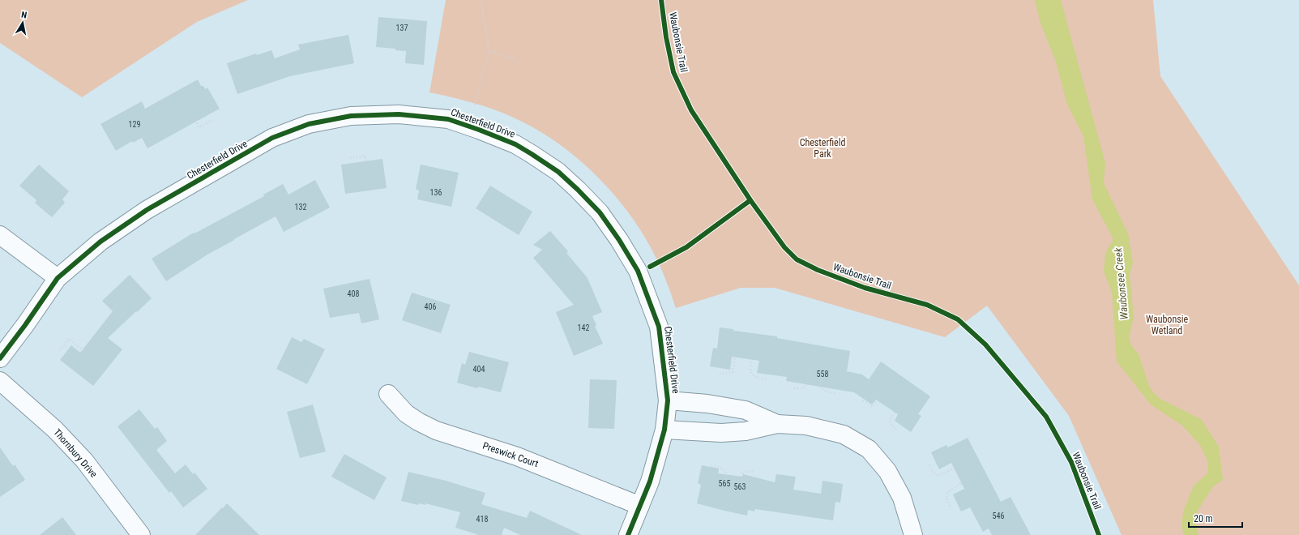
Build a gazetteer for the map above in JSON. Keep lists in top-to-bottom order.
{
  "streets": {
    "street": ["Chesterfield Drive", "Thornbury Drive", "Preswick Court"],
    "cycle path": ["Waubonsie Trail"]
  },
  "crossings": [
    ["Chesterfield Drive", "Preswick Court"]
  ],
  "water": ["Waubonsee Creek"],
  "parks": ["Chesterfield Park", "Waubonsie Wetland"],
  "house_numbers": [
    "137",
    "129",
    "136",
    "132",
    "408",
    "406",
    "142",
    "404",
    "558",
    "565",
    "563",
    "546",
    "418"
  ],
  "scale_bar": "20 m",
  "north": "top"
}
